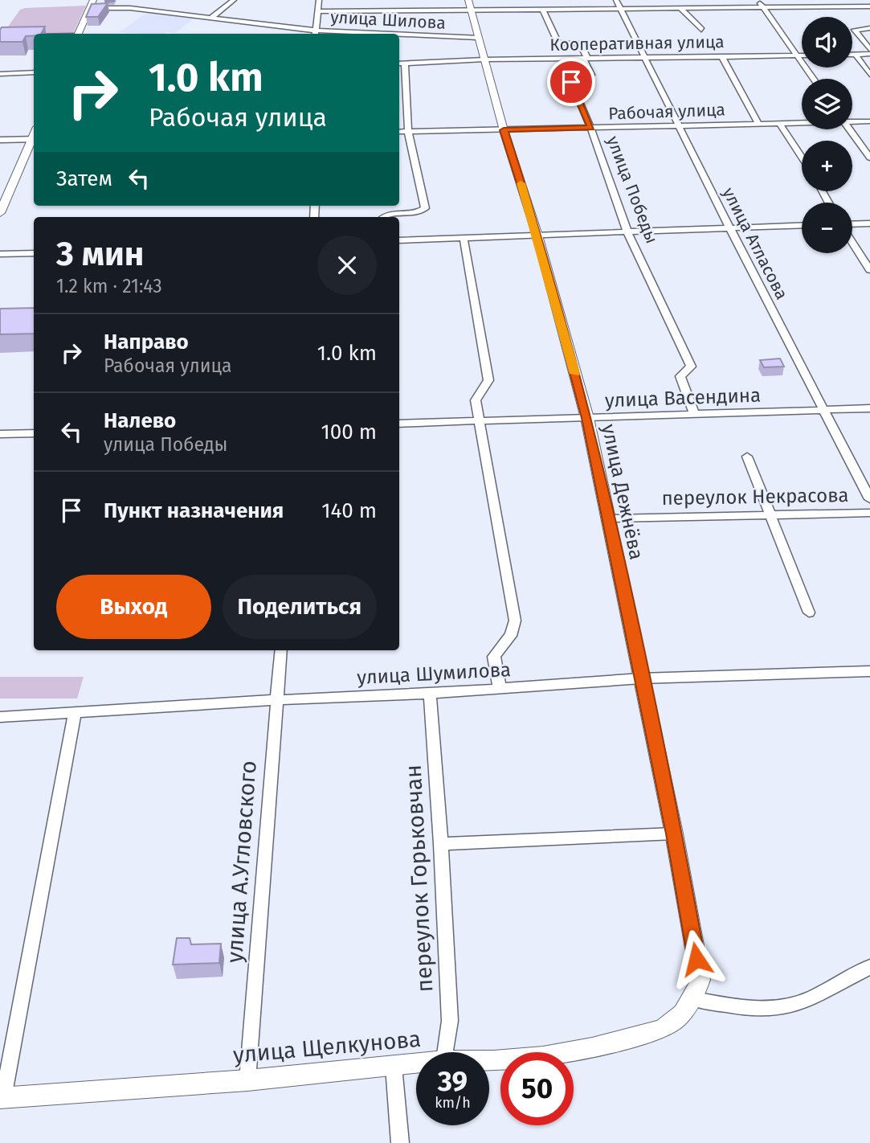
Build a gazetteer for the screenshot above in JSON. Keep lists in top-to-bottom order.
{
  "streets": {
    "main road": ["улица Дежнёва", "улица Щелкунова"],
    "street": [
      "улица Шилова",
      "Кооперативная улица",
      "Рабочая улица",
      "улица Победы",
      "улица Атласова",
      "улица Васендина",
      "переулок Некрасова",
      "улица Шумилова",
      "улица А.Угловского",
      "переулок Горьковчан"
    ]
  },
  "crossings": [
    ["улица Шилова", "улица Дежнёва"],
    ["Кооперативная улица", "улица Победы"],
    ["Кооперативная улица", "улица Атласова"],
    ["Кооперативная улица", "улица Дежнёва"],
    ["Рабочая улица", "улица Победы"],
    ["Рабочая улица", "улица Атласова"],
    ["Рабочая улица", "улица Дежнёва"],
    ["улица Победы", "улица Васендина"],
    ["улица Атласова", "улица Васендина"],
    ["улица Васендина", "улица Дежнёва"],
    ["улица Дежнёва", "переулок Некрасова"],
    ["улица Дежнёва", "улица Шумилова"],
    ["улица Дежнёва", "улица Щелкунова"],
    ["улица Шумилова", "улица А.Угловского"],
    ["улица Шумилова", "переулок Горьковчан"],
    ["улица А.Угловского", "улица Щелкунова"]
  ],
  "page": {
    "map_buttons": ["+", "−"],
    "turn": ["1.0 km", "Рабочая улица"],
    "then": "Затем",
    "heading": ["3 мин", "1.2 km · 21:43"],
    "list": [
      {
        "name": "Направо",
        "note": "Рабочая улица",
        "value": "1.0 km"
      },
      {
        "name": "Налево",
        "note": "улица Победы",
        "value": "100 m"
      },
      {
        "name": "Пункт назначения",
        "value": "140 m"
      }
    ],
    "buttons": ["Выход", "Поделиться"],
    "speed": "39 km/h",
    "limit": "50"
  }
}
